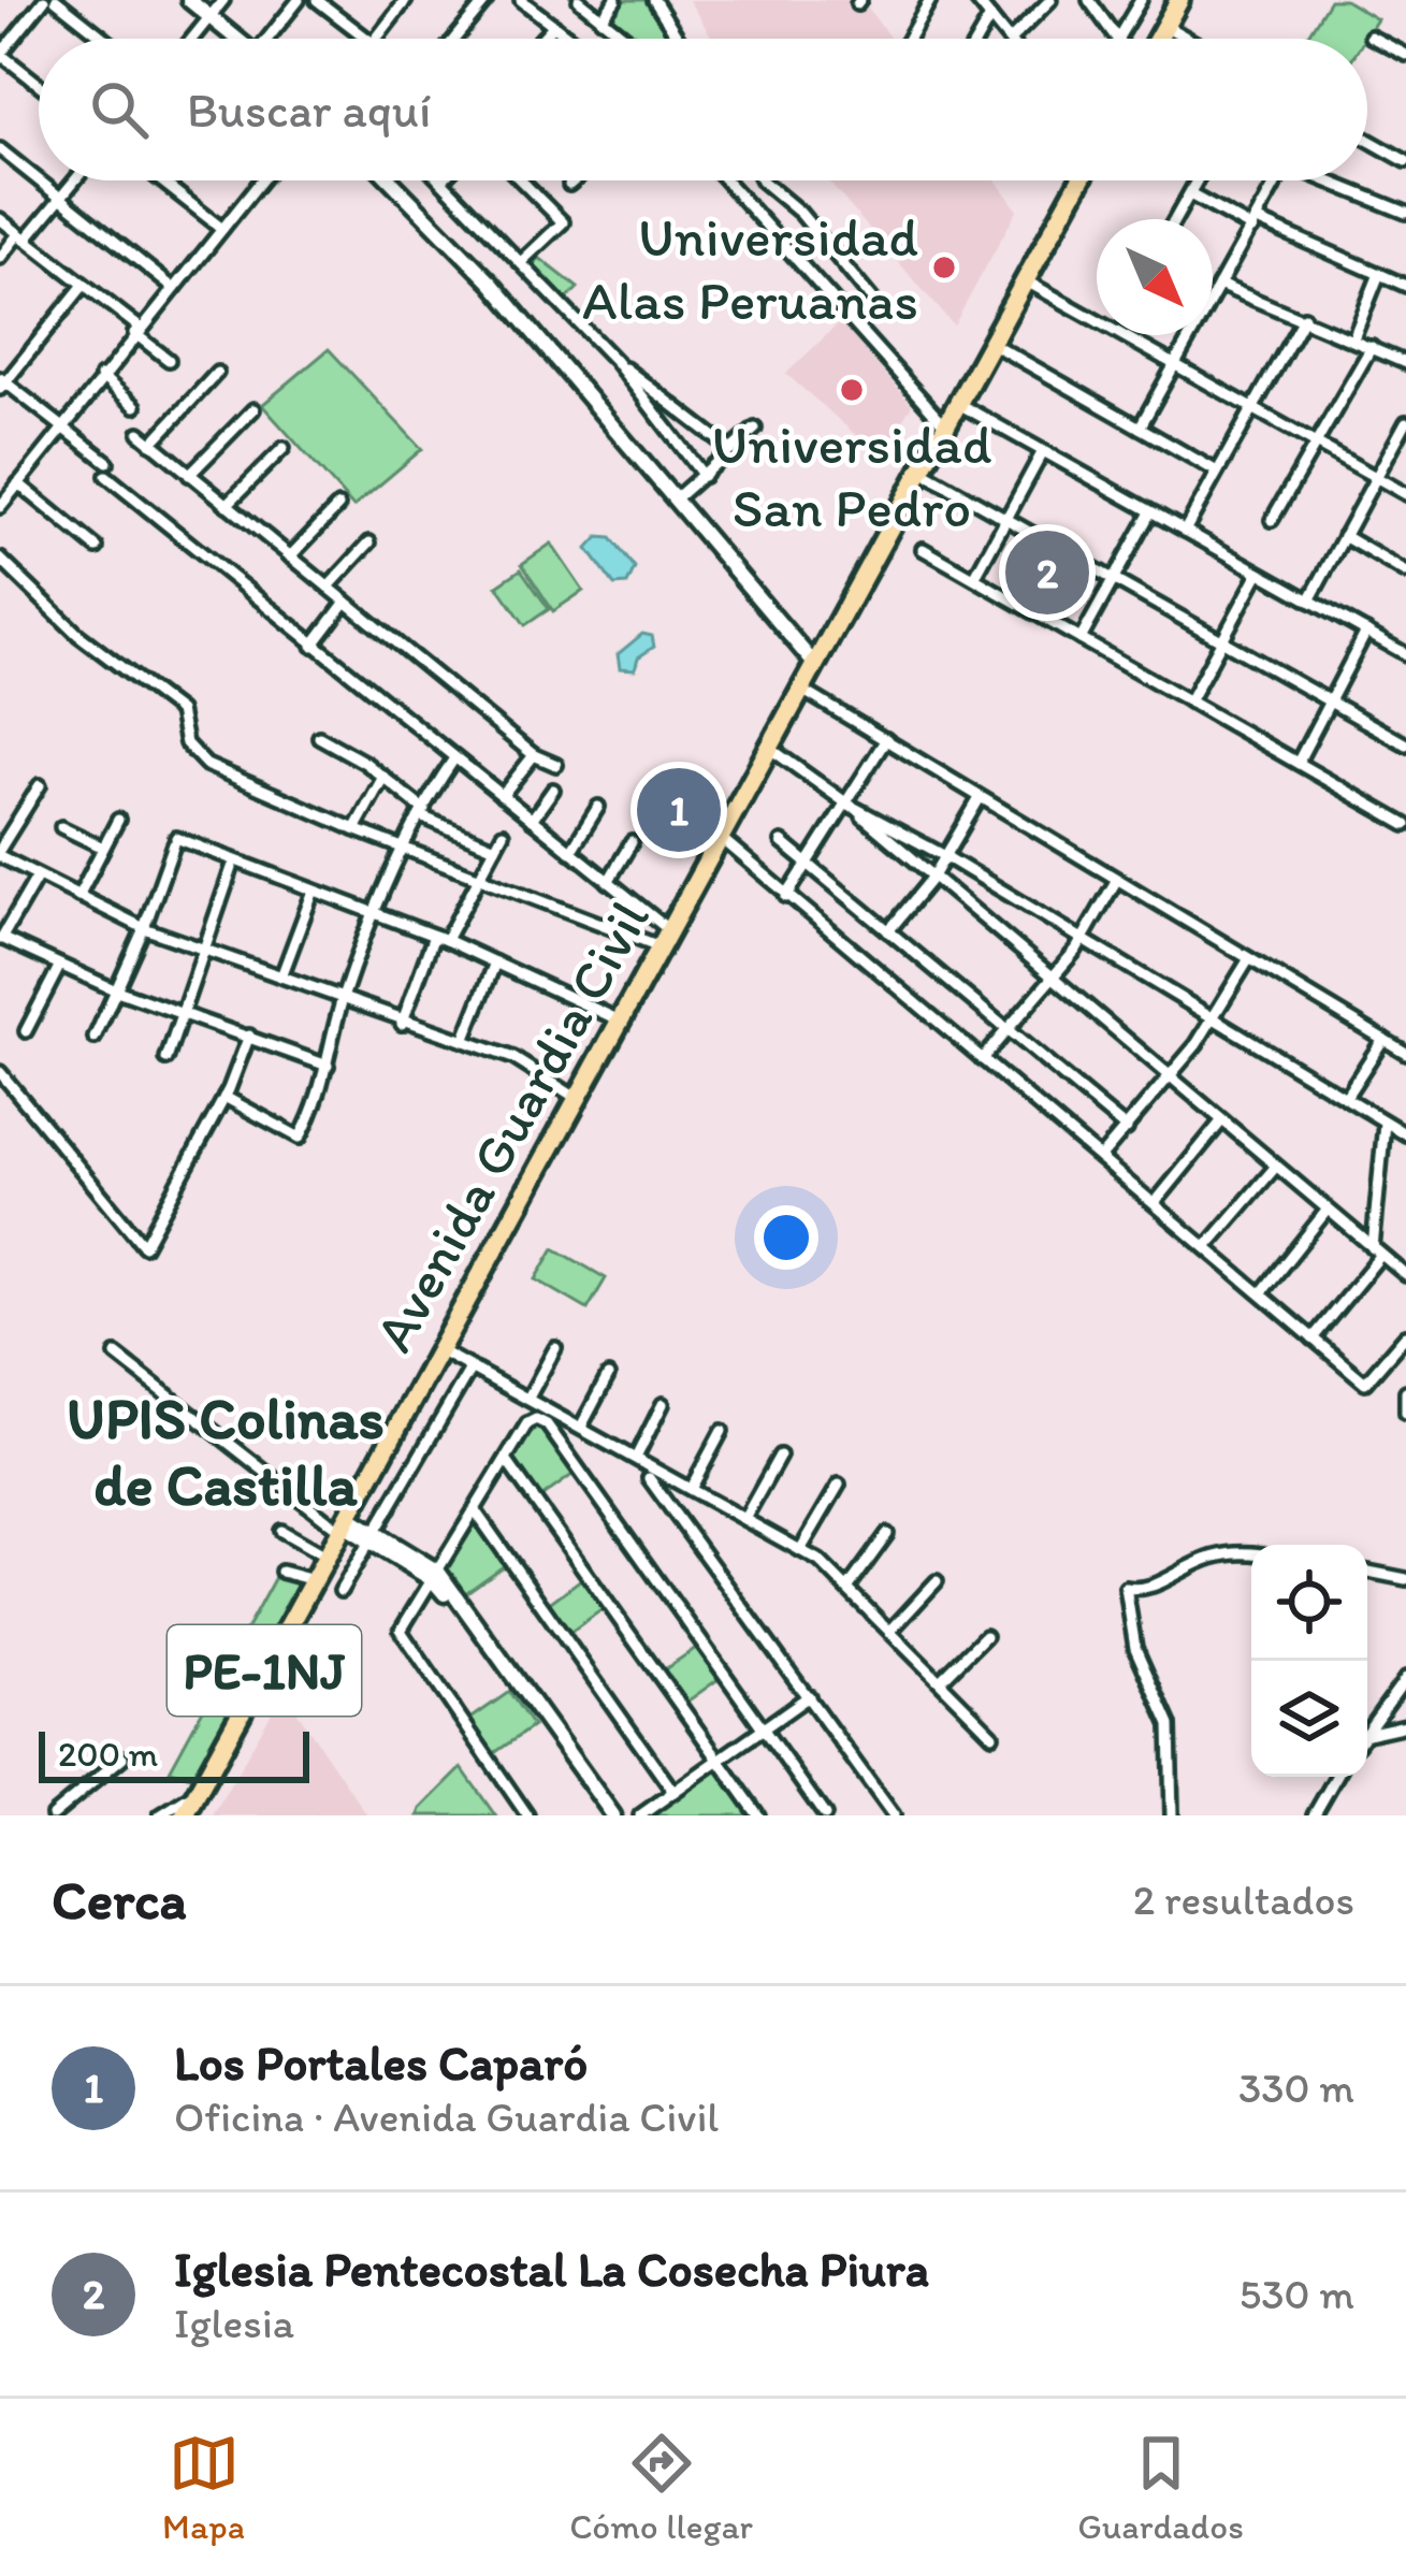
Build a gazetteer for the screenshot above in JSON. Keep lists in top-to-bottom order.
{
  "streets": {
    "highway": ["Avenida Guardia Civil", "PE-1NJ"]
  },
  "crossings": [
    ["Avenida Guardia Civil", "PE-1NJ"]
  ],
  "districts": ["UPIS Colinas de Castilla"],
  "places": ["Universidad Alas Peruanas", "Universidad San Pedro"],
  "scale_bar": "200 m",
  "north": "bottom right",
  "page": {
    "search": "Buscar aquí",
    "pins": ["2", "1"],
    "scale": "200 m",
    "heading": ["Cerca", "2 resultados"],
    "list": [
      {
        "mark": "1",
        "name": "Los Portales Caparó",
        "note": "Oficina · Avenida Guardia Civil",
        "value": "330 m"
      },
      {
        "mark": "2",
        "name": "Iglesia Pentecostal La Cosecha Piura",
        "note": "Iglesia",
        "value": "530 m"
      }
    ],
    "nav": ["Mapa", "Cómo llegar", "Guardados"]
  }
}
